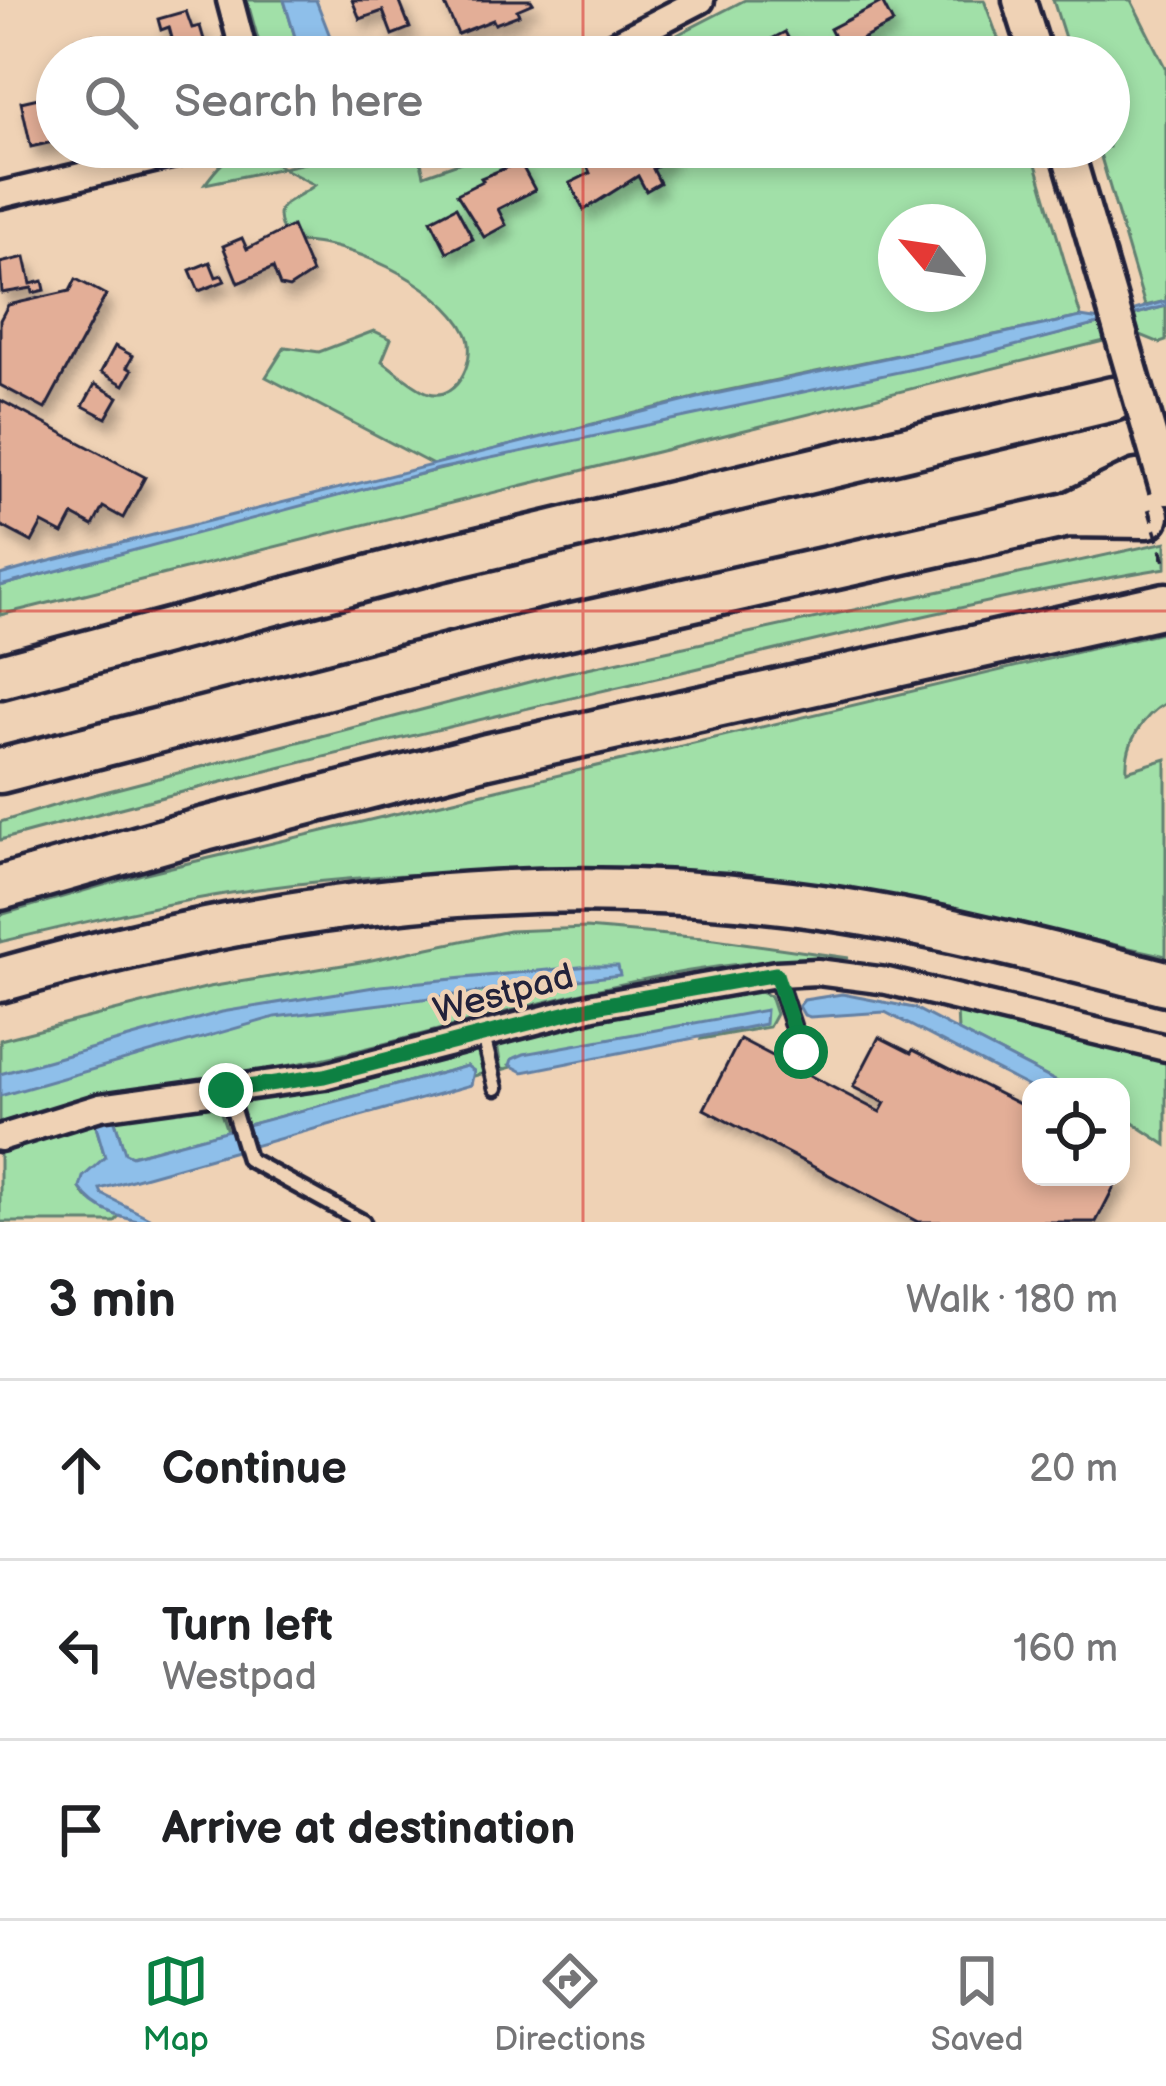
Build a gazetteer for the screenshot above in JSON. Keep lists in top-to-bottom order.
{
  "streets": {
    "street": ["Westpad"]
  },
  "north": "top left",
  "page": {
    "search": "Search here",
    "heading": ["3 min", "Walk · 180 m"],
    "list": [
      ["Continue", "20 m"],
      ["Turn left", "Westpad", "160 m"],
      "Arrive at destination"
    ],
    "nav": ["Map", "Directions", "Saved"]
  }
}
